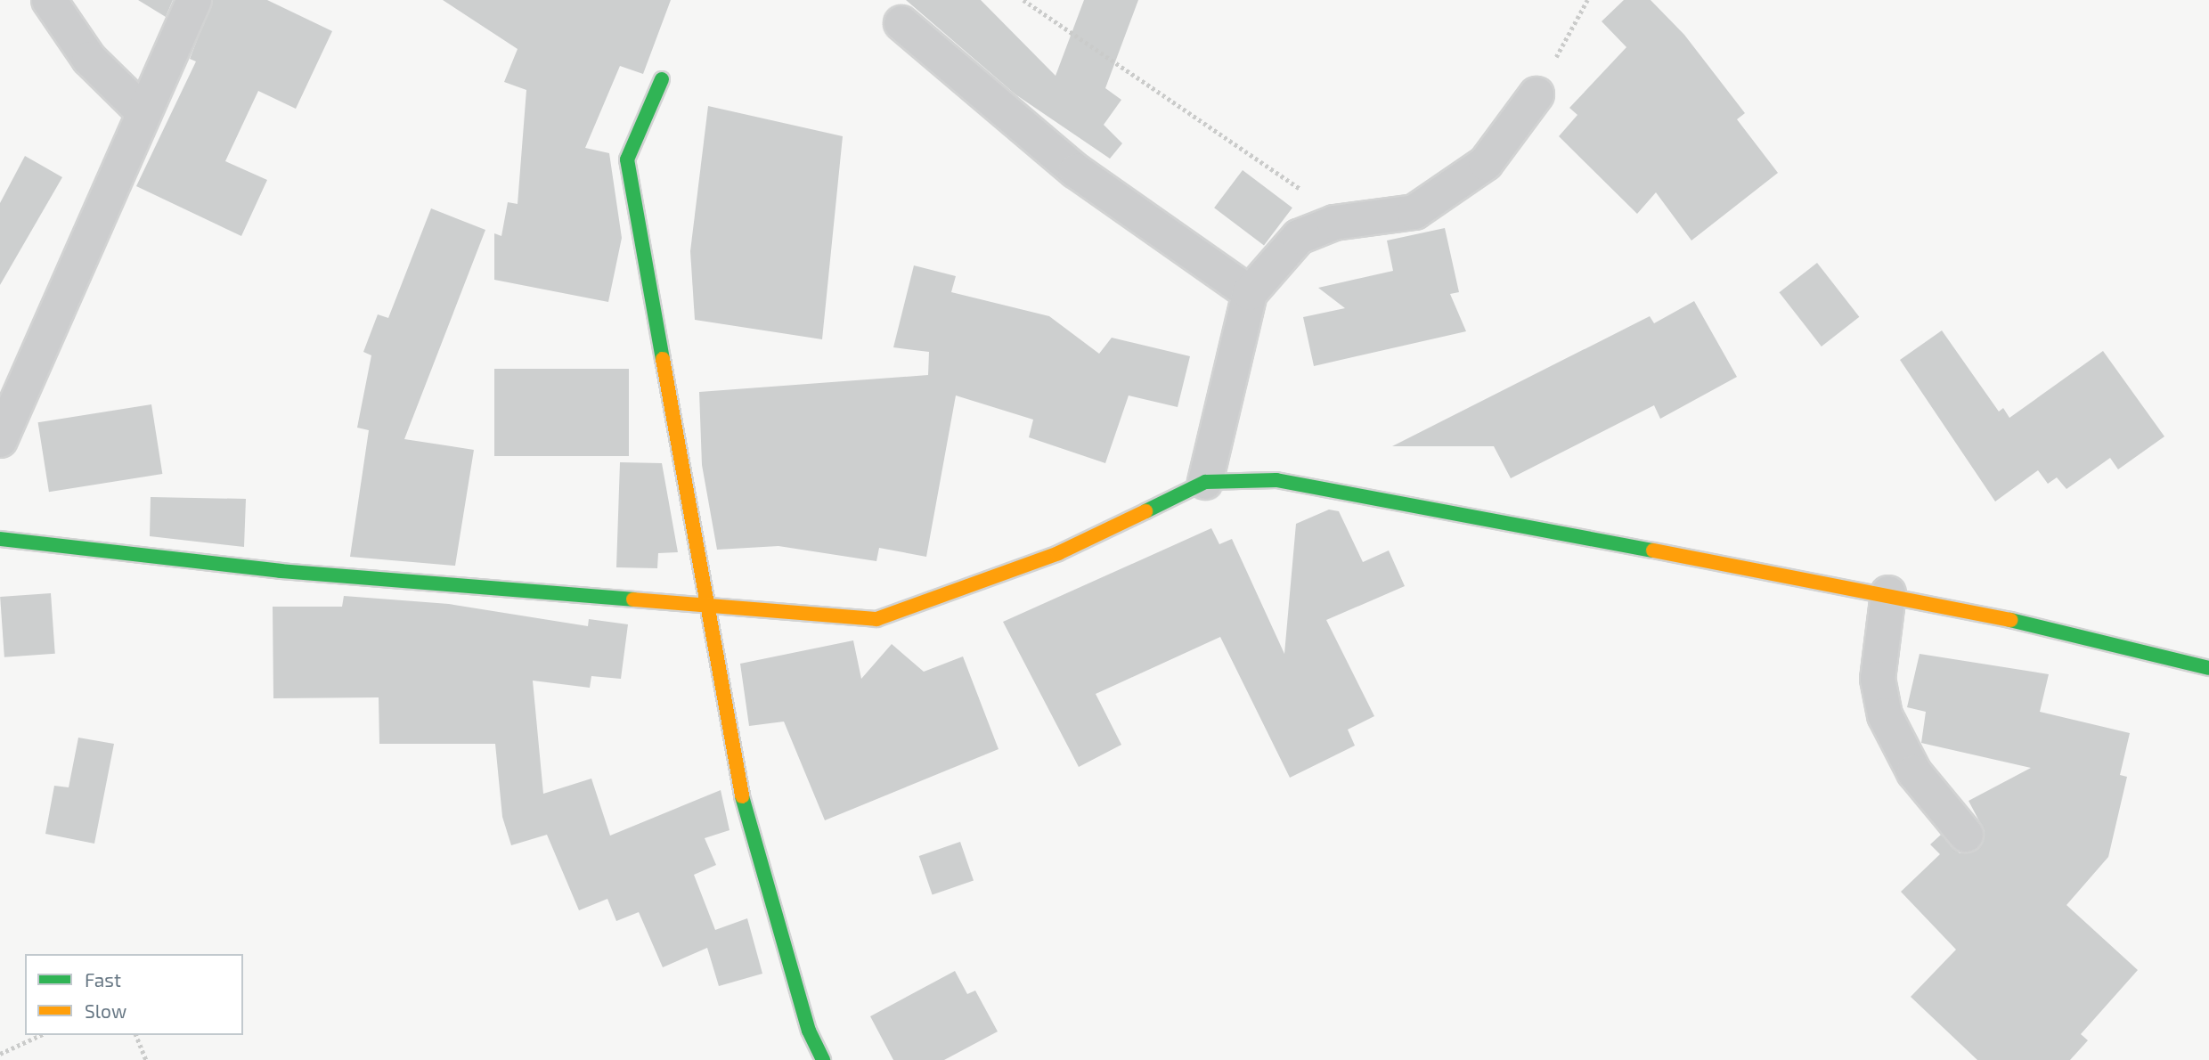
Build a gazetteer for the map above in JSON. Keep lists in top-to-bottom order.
{
  "legend": ["Fast", "Slow"]
}
